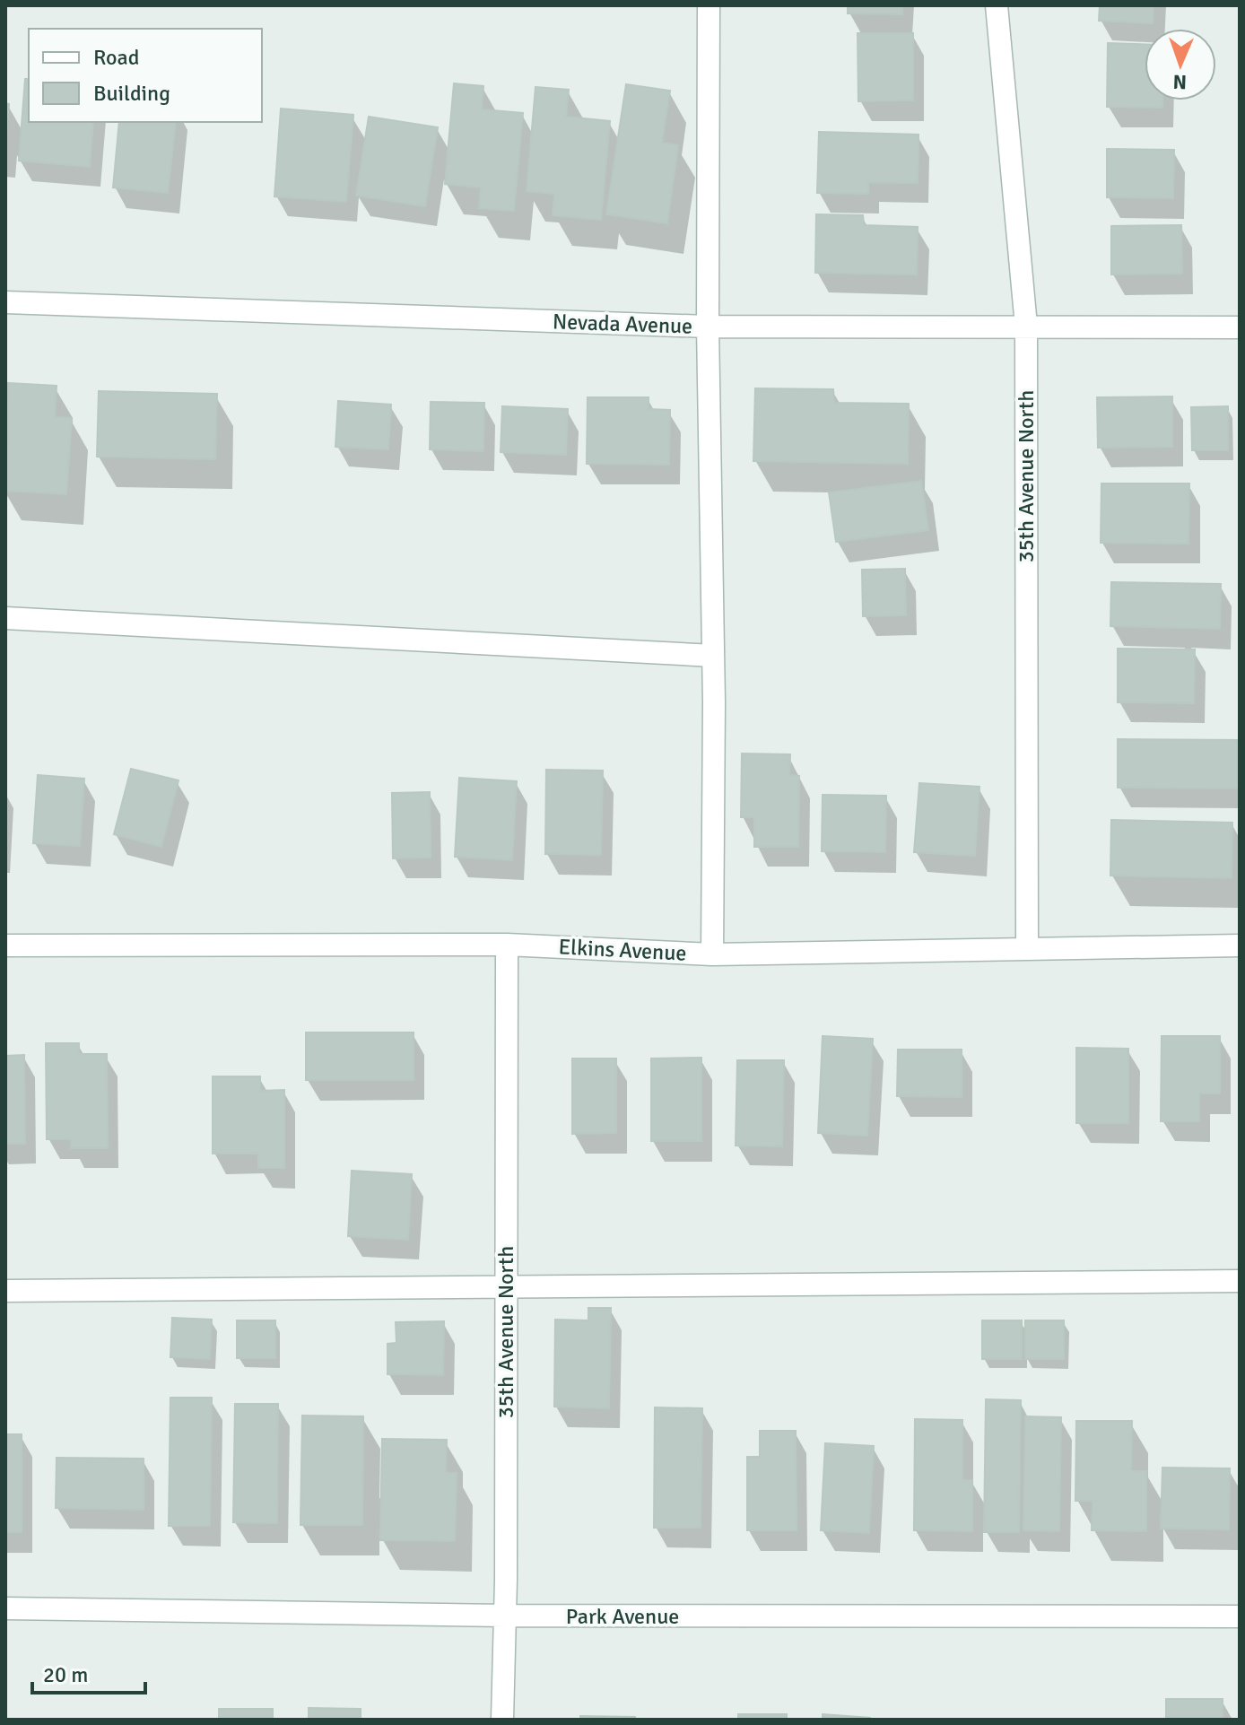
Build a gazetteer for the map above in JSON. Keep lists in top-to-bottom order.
{
  "streets": {
    "street": [
      "Nevada Avenue",
      "35th Avenue North",
      "Elkins Avenue",
      "Park Avenue"
    ]
  },
  "crossings": [
    ["Nevada Avenue", "35th Avenue North"],
    ["35th Avenue North", "Elkins Avenue"],
    ["35th Avenue North", "Park Avenue"]
  ],
  "legend": ["Road", "Building"],
  "scale_bar": "20 m",
  "north": "bottom"
}
